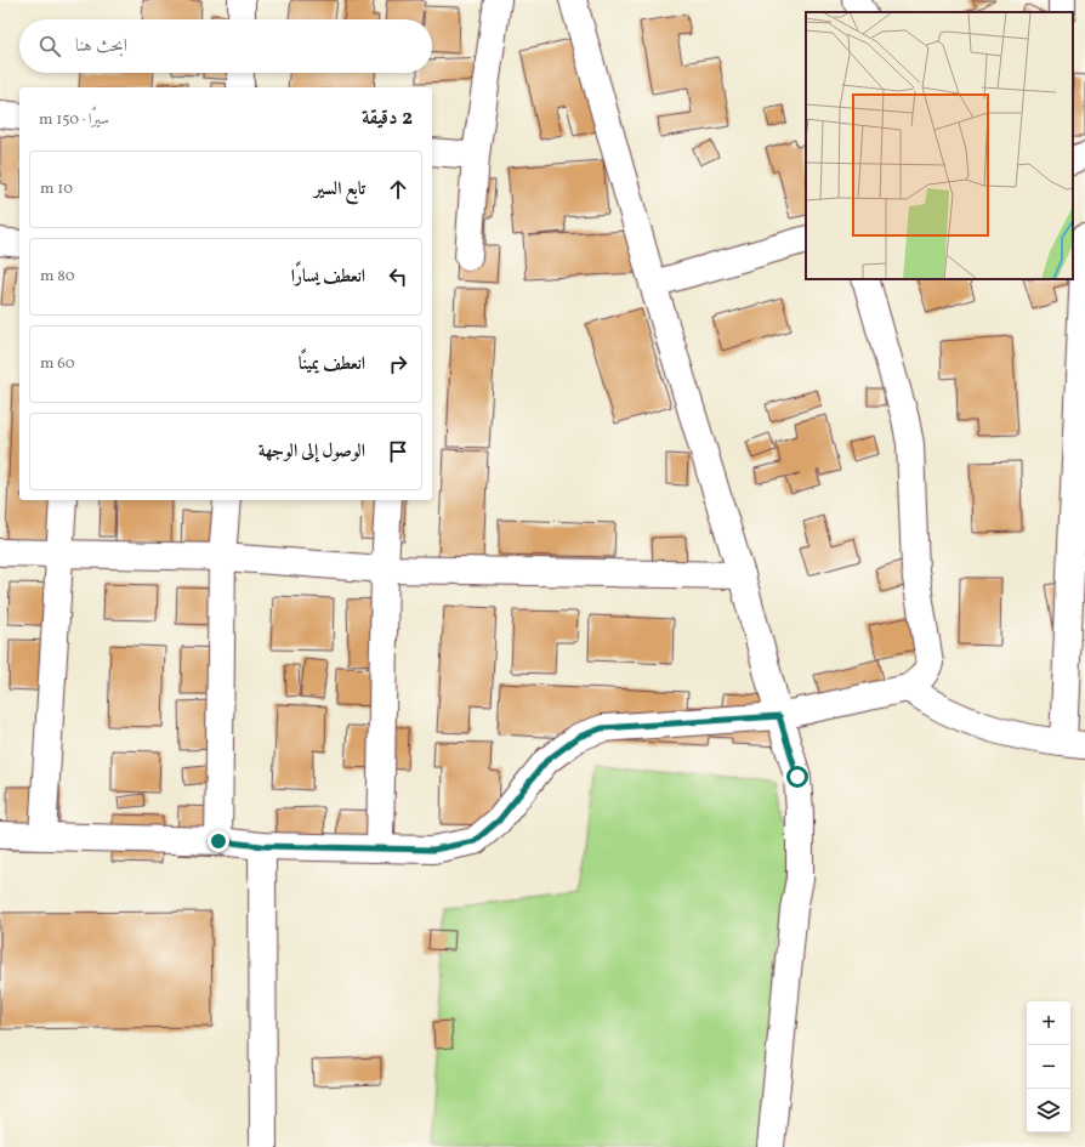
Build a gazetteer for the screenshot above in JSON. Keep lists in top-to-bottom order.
{
  "page": {
    "search": "ابحث هنا",
    "heading": ["2 دقيقة", "سيرًا · 150 m"],
    "list": [
      ["تابع السير", "10 m"],
      ["انعطف يسارًا", "80 m"],
      ["انعطف يمينًا", "60 m"],
      "الوصول إلى الوجهة"
    ],
    "map_buttons": ["+", "−"]
  }
}
